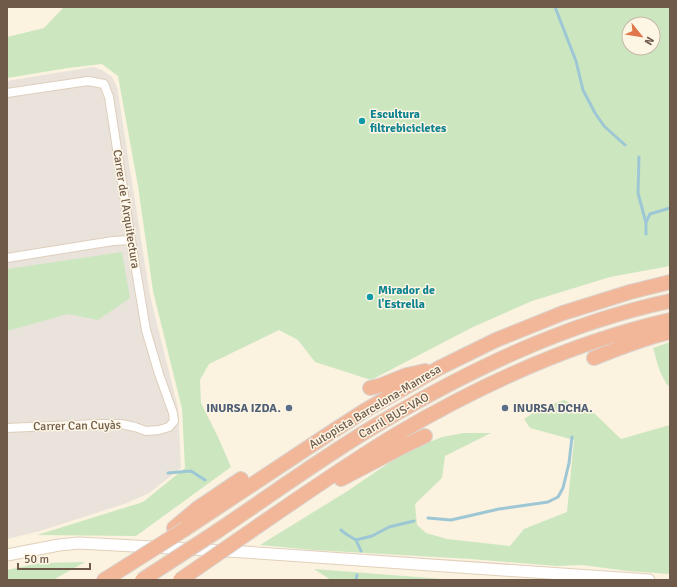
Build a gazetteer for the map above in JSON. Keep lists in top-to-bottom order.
{
  "streets": {
    "highway": ["Autopista Barcelona-Manresa", "Carril BUS-VAO"],
    "street": ["Carrer de l'Arquitectura", "Carrer Can Cuyàs"]
  },
  "crossings": [
    ["Carrer de l'Arquitectura", "Carrer Can Cuyàs"]
  ],
  "places": [
    "Escultura filtrebicicletes",
    "Mirador de l'Estrella",
    "INURSA IZDA.",
    "INURSA DCHA."
  ],
  "scale_bar": "50 m",
  "north": "bottom right"
}
